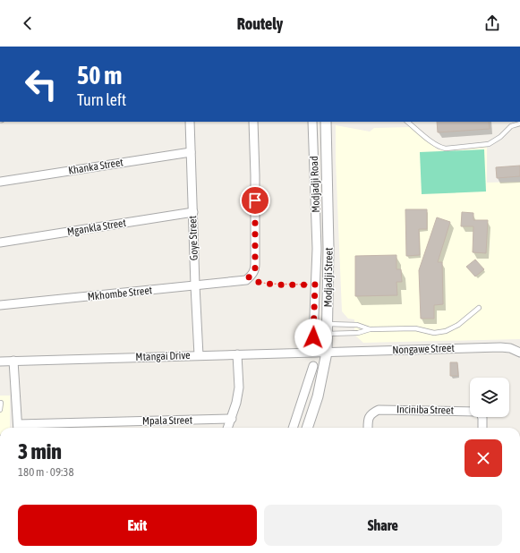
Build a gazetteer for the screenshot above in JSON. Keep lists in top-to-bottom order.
{
  "streets": {
    "street": [
      "Khanka Street",
      "Modjadji Road",
      "Mgankla Street",
      "Goye Street",
      "Modjadji Street",
      "Mkhombe Street",
      "Nongawe Street",
      "Mtangai Drive",
      "Inciniba Street",
      "Mpala Street"
    ]
  },
  "crossings": [
    ["Khanka Street", "Goye Street"],
    ["Mgankla Street", "Goye Street"],
    ["Goye Street", "Mkhombe Street"],
    ["Goye Street", "Mtangai Drive"],
    ["Modjadji Street", "Nongawe Street"],
    ["Modjadji Street", "Mtangai Drive"],
    ["Nongawe Street", "Mtangai Drive"]
  ],
  "page": {
    "header": "Routely",
    "turn": ["50 m", "Turn left"],
    "heading": ["3 min", "180 m · 09:38"],
    "buttons": ["Exit", "Share"]
  }
}
